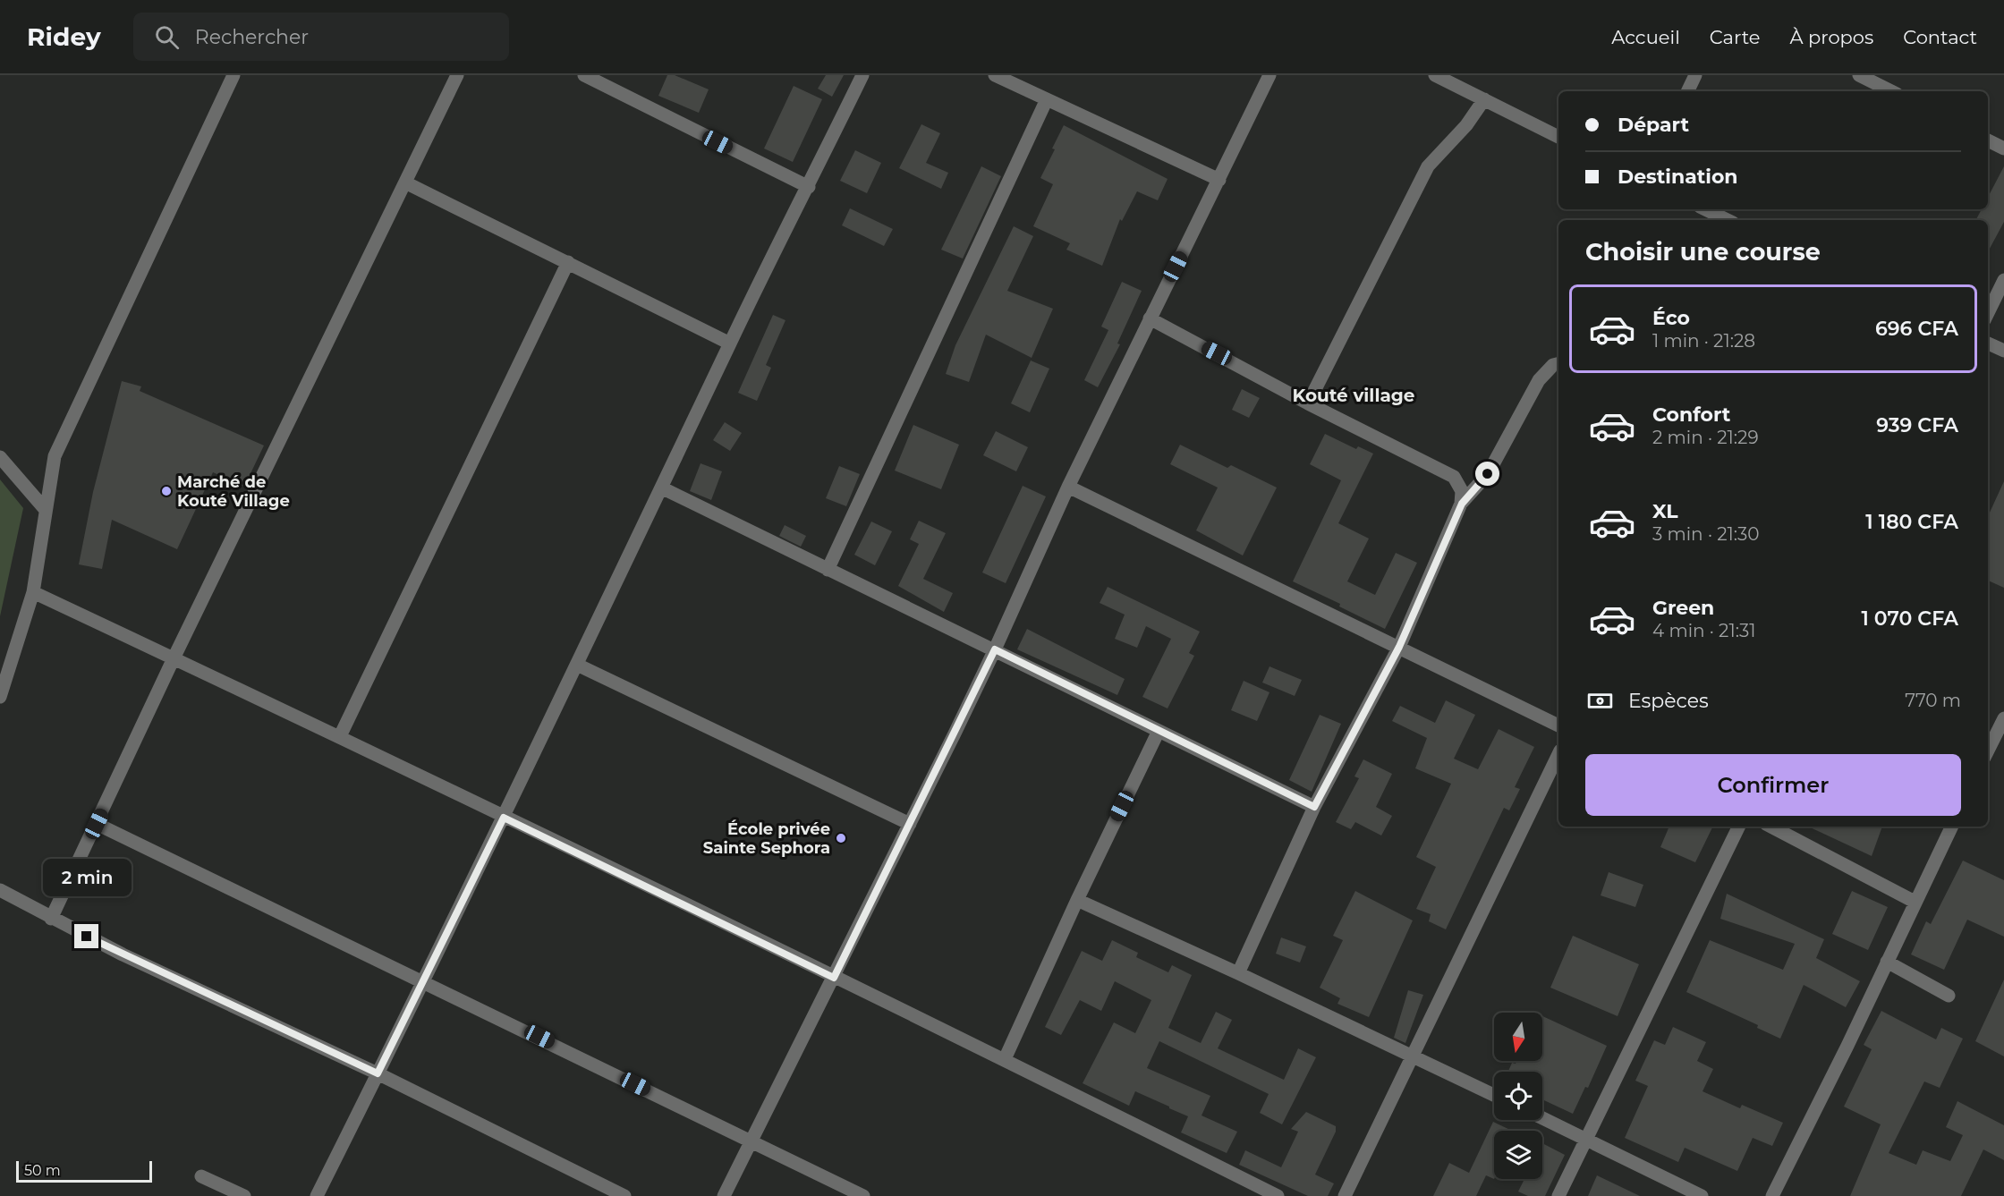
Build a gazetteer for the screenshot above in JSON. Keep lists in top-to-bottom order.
{
  "districts": ["Kouté village"],
  "places": ["Marché de Kouté Village", "École privée Sainte Sephora"],
  "scale_bar": "50 m",
  "north": "bottom",
  "page": {
    "header": "Ridey",
    "search": "Rechercher",
    "nav": [
      "Accueil",
      "Carte",
      "À propos",
      "Contact"
    ],
    "banner": ["Départ", "Destination"],
    "heading": "Choisir une course",
    "list": [
      {
        "name": "Éco",
        "note": "1 min · 21:28",
        "value": "696 CFA"
      },
      {
        "name": "Confort",
        "note": "2 min · 21:29",
        "value": "939 CFA"
      },
      {
        "name": "XL",
        "note": "3 min · 21:30",
        "value": "1 180 CFA"
      },
      {
        "name": "Green",
        "note": "4 min · 21:31",
        "value": "1 070 CFA"
      }
    ],
    "pay": ["Espèces", "770 m"],
    "buttons": "Confirmer",
    "bubble": "2 min",
    "scale": "50 m"
  }
}
